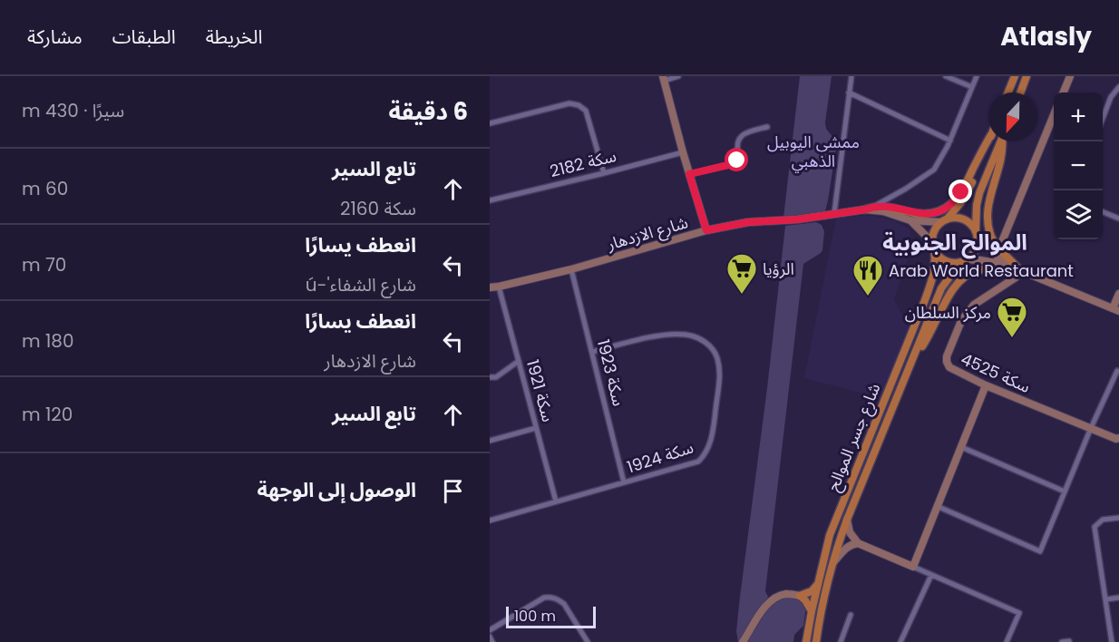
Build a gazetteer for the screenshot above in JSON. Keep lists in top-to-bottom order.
{
  "streets": {
    "main road": ["شارع جسر الموالح"],
    "street": [
      "سكة 2182",
      "شارع الازدهار",
      "سكة 1923",
      "سكة 4525",
      "سكة 1921",
      "سكة 1924"
    ]
  },
  "crossings": [
    ["شارع الازدهار", "سكة 1923"],
    ["شارع الازدهار", "سكة 1921"],
    ["شارع الازدهار", "شارع جسر الموالح"],
    ["سكة 1923", "سكة 1924"],
    ["سكة 1921", "سكة 1924"]
  ],
  "districts": ["الموالح الجنوبية"],
  "parks": ["ممشى اليوبيل الذهبي"],
  "places": {
    "supermarket": ["الرؤيا", "مركز السلطان"],
    "restaurant": ["Arab World Restaurant"]
  },
  "scale_bar": "100 m",
  "north": "bottom",
  "page": {
    "header": "Atlasly",
    "nav": ["الخريطة", "الطبقات", "مشاركة"],
    "heading": ["6 دقيقة", "سيرًا · 430 m"],
    "map_buttons": ["+", "−"],
    "list": [
      ["تابع السير", "سكة 2160", "60 m"],
      ["انعطف يسارًا", "شارع الشفاء'-ú", "70 m"],
      ["انعطف يسارًا", "شارع الازدهار", "180 m"],
      ["تابع السير", "120 m"],
      "الوصول إلى الوجهة"
    ],
    "scale": "100 m"
  }
}
